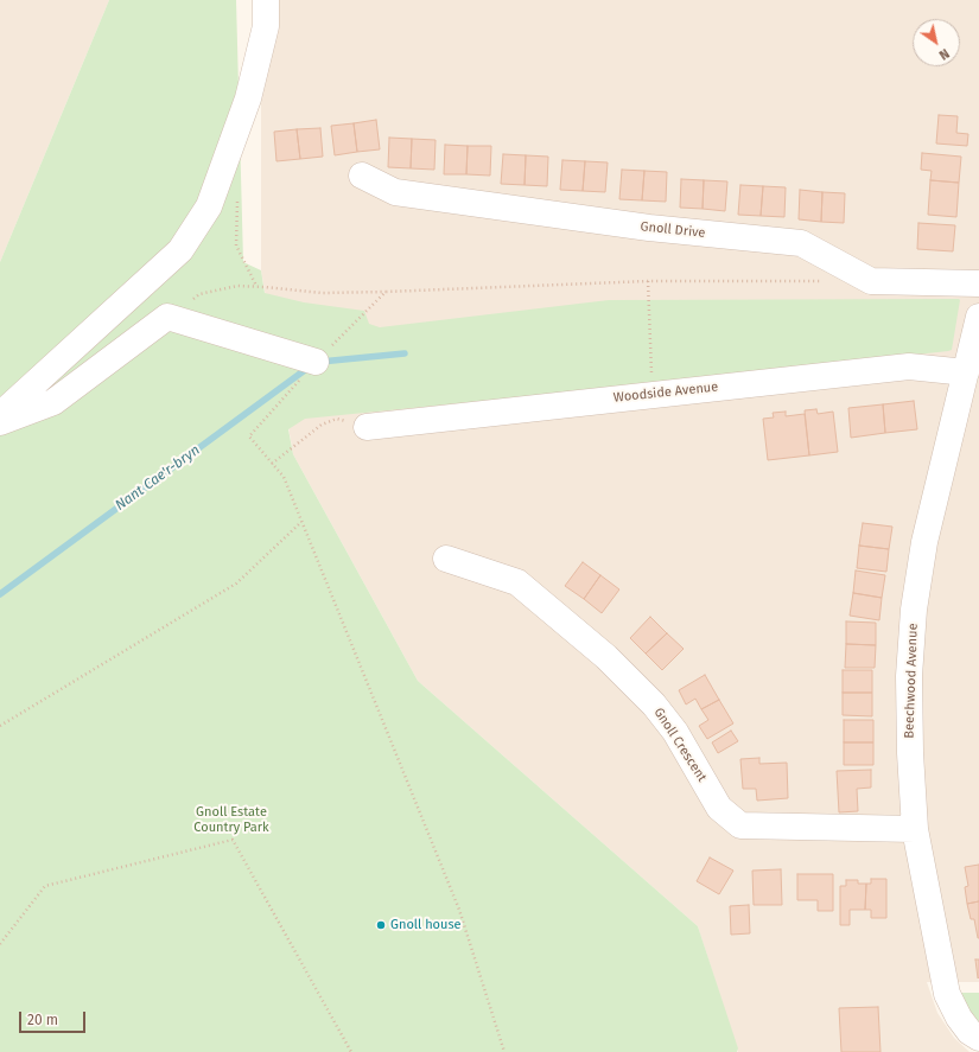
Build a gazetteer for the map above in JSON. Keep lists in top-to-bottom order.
{
  "streets": {
    "street": [
      "Gnoll Drive",
      "Woodside Avenue",
      "Beechwood Avenue",
      "Gnoll Crescent"
    ]
  },
  "crossings": [
    ["Woodside Avenue", "Beechwood Avenue"],
    ["Beechwood Avenue", "Gnoll Crescent"]
  ],
  "water": ["Nant Cae'r-bryn"],
  "parks": ["Gnoll Estate Country Park"],
  "places": ["Gnoll house"],
  "scale_bar": "20 m",
  "north": "bottom right"
}
